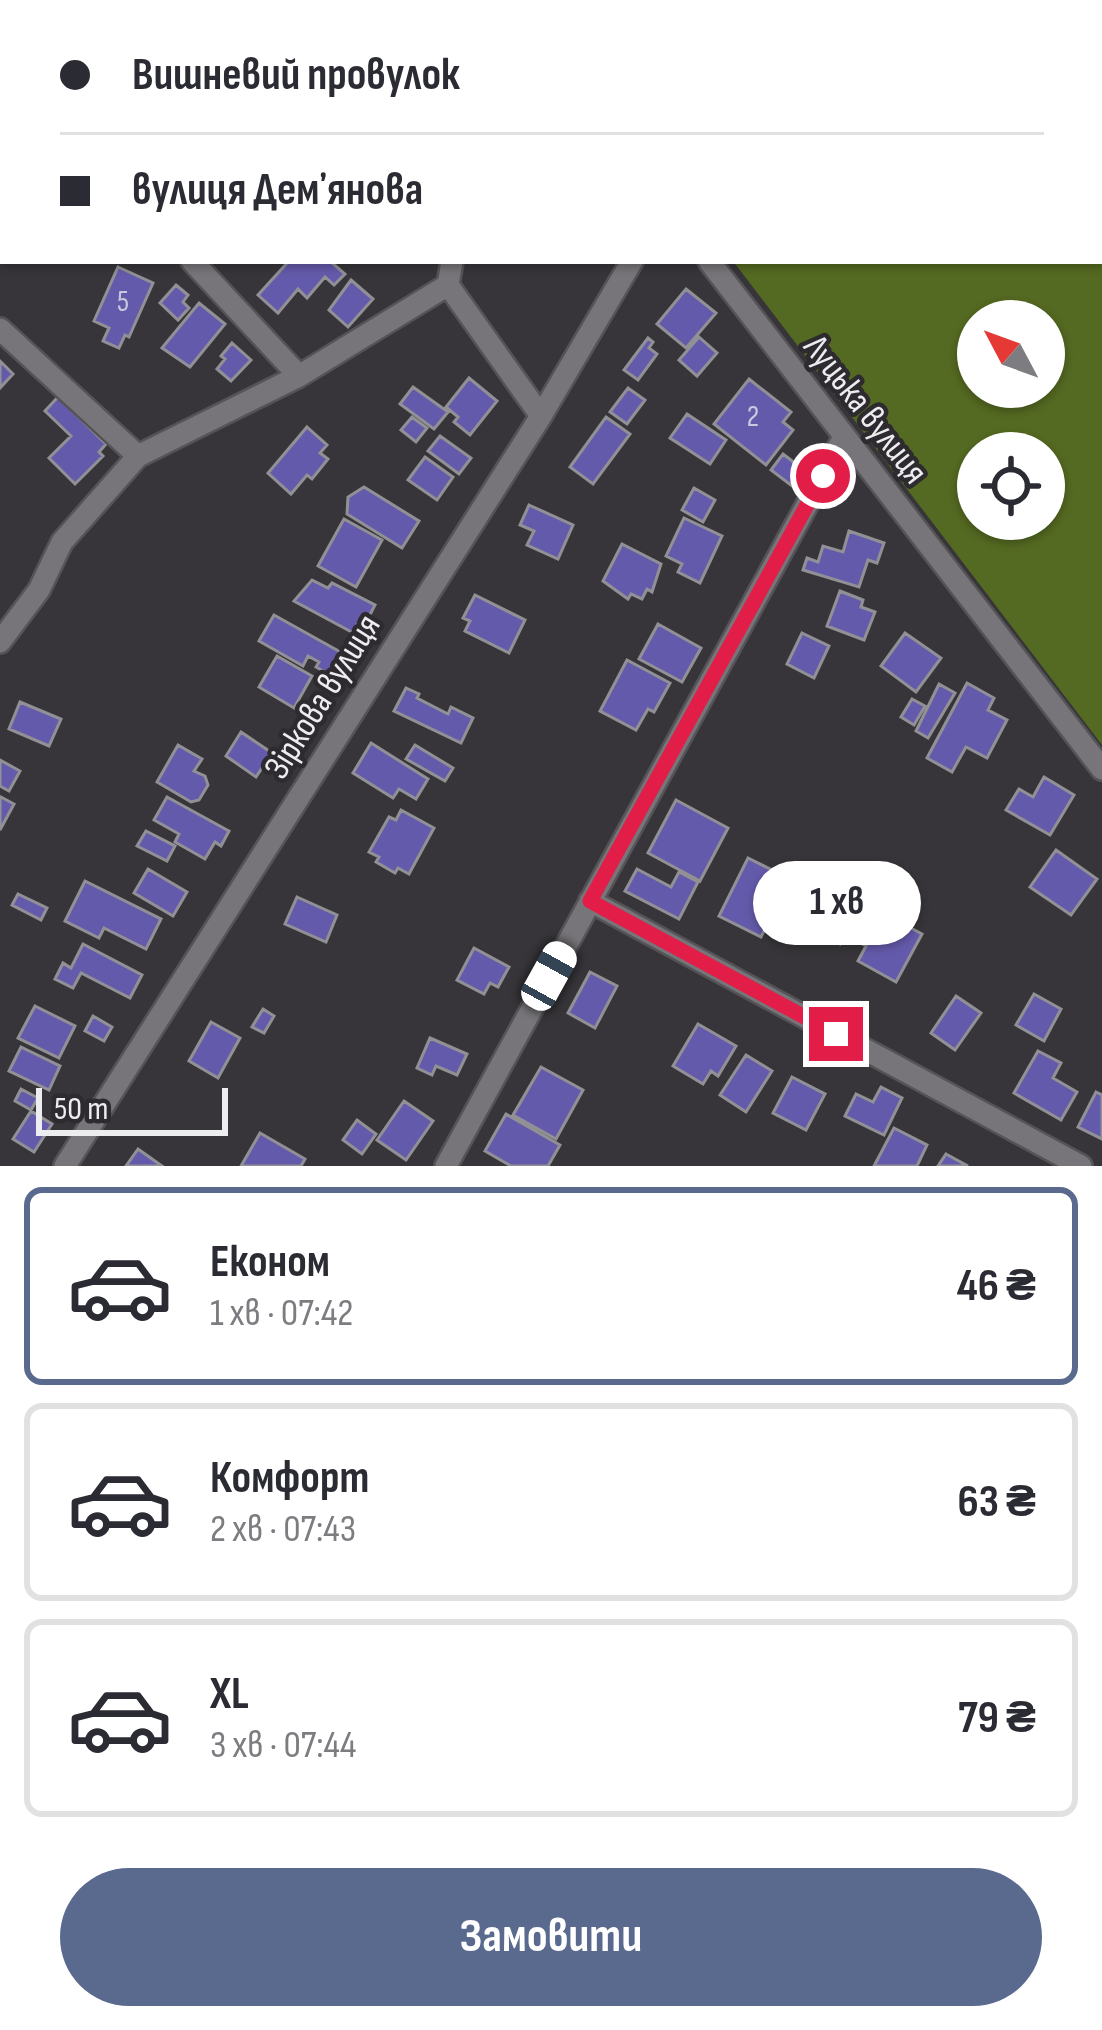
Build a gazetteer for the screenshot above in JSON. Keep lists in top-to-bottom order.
{
  "streets": {
    "street": ["Луцька вулиця", "Зіркова вулиця"]
  },
  "house_numbers": ["5", "2"],
  "scale_bar": "50 m",
  "north": "top left",
  "page": {
    "banner": ["Вишневий провулок", "вулиця Демʼянова"],
    "bubble": "1 хв",
    "scale": "50 m",
    "list": [
      {
        "name": "Економ",
        "note": "1 хв · 07:42",
        "value": "46 ₴"
      },
      {
        "name": "Комфорт",
        "note": "2 хв · 07:43",
        "value": "63 ₴"
      },
      {
        "name": "XL",
        "note": "3 хв · 07:44",
        "value": "79 ₴"
      }
    ],
    "buttons": "Замовити"
  }
}
